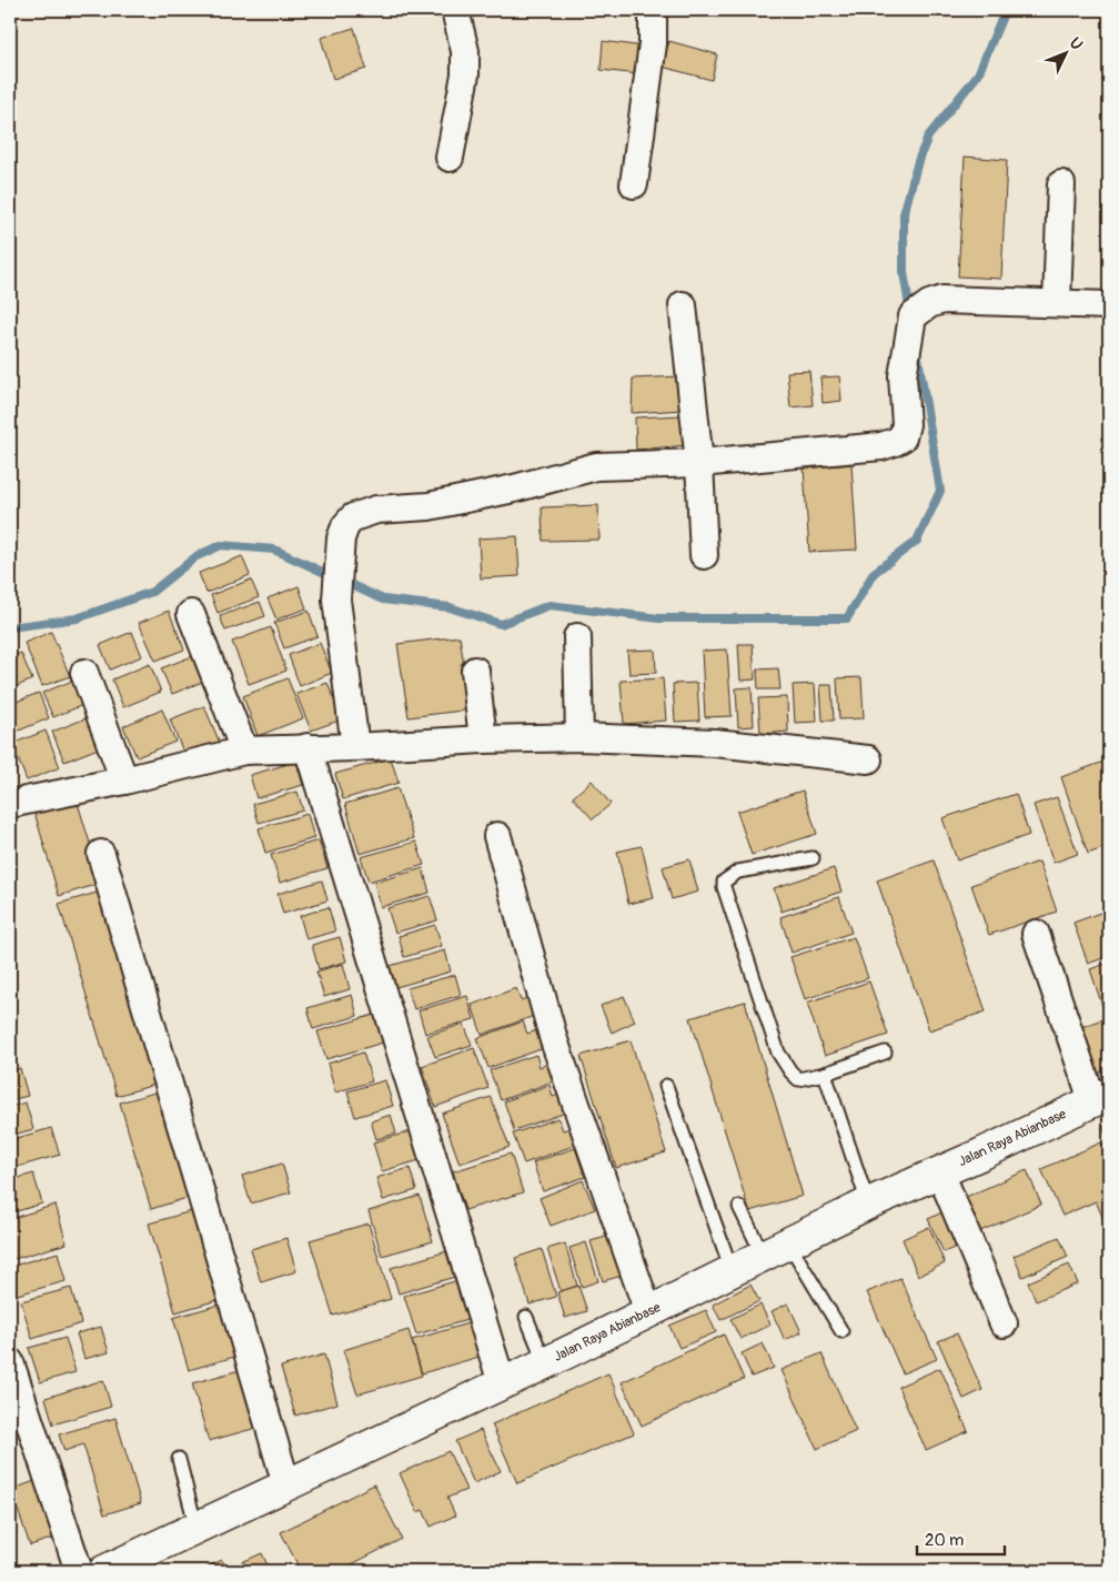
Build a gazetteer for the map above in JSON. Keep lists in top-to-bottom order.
{
  "streets": {
    "main road": ["Jalan Raya Abianbase"]
  },
  "scale_bar": "20 m",
  "north": "top right"
}
